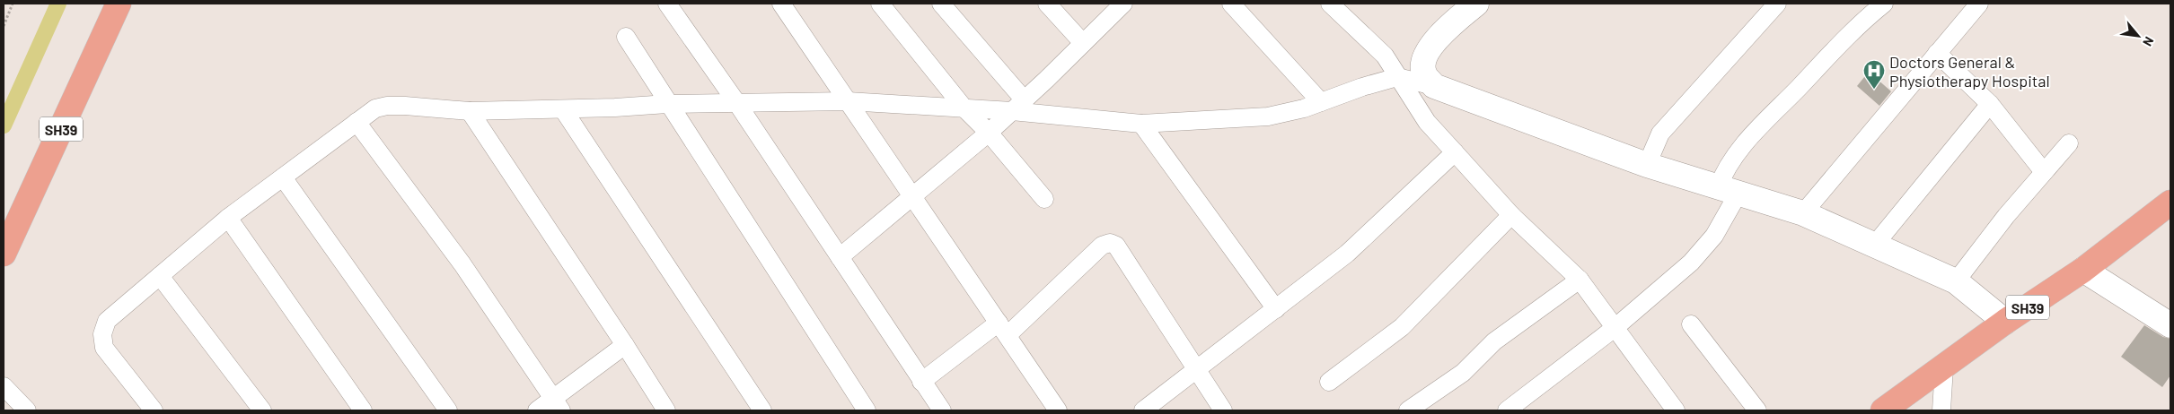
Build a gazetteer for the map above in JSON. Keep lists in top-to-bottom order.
{
  "streets": {
    "main road": ["SH39"]
  },
  "places": {
    "hospital": ["Doctors General & Physiotherapy Hospital"]
  },
  "north": "bottom right"
}
